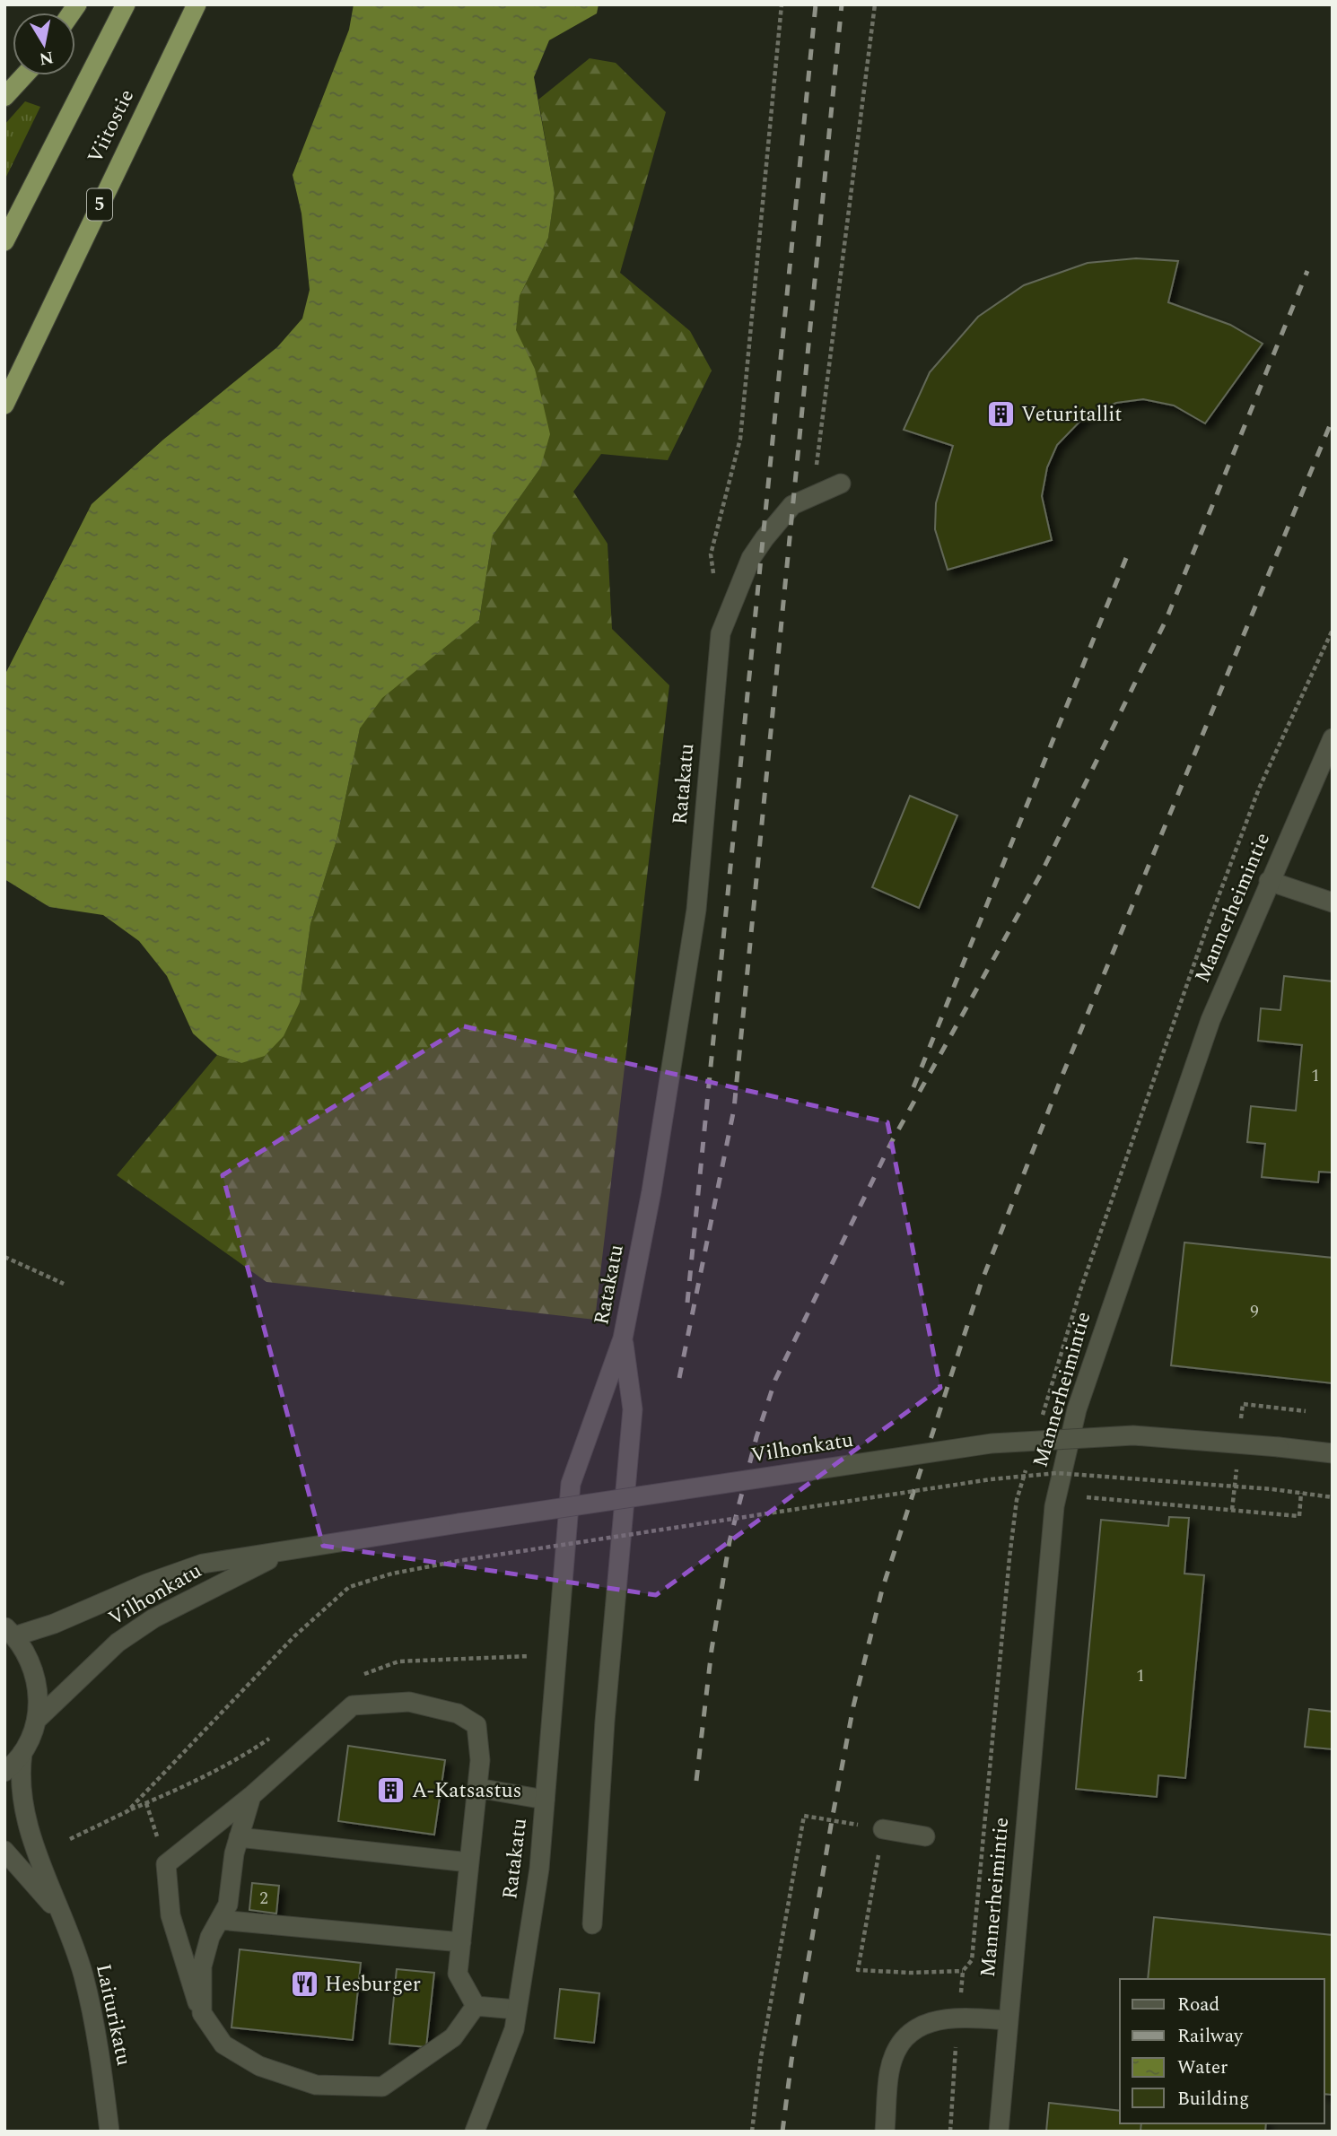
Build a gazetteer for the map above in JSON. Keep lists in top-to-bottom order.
{
  "streets": {
    "highway": ["Viitostie", "5"],
    "street": [
      "Ratakatu",
      "Mannerheimintie",
      "Vilhonkatu",
      "Laiturikatu"
    ]
  },
  "places": {
    "building": ["Veturitallit", "A-Katsastus"],
    "restaurant": ["Hesburger"]
  },
  "house_numbers": [
    "1",
    "9",
    "1",
    "2"
  ],
  "legend": [
    "Road",
    "Railway",
    "Water",
    "Building"
  ],
  "north": "bottom"
}
